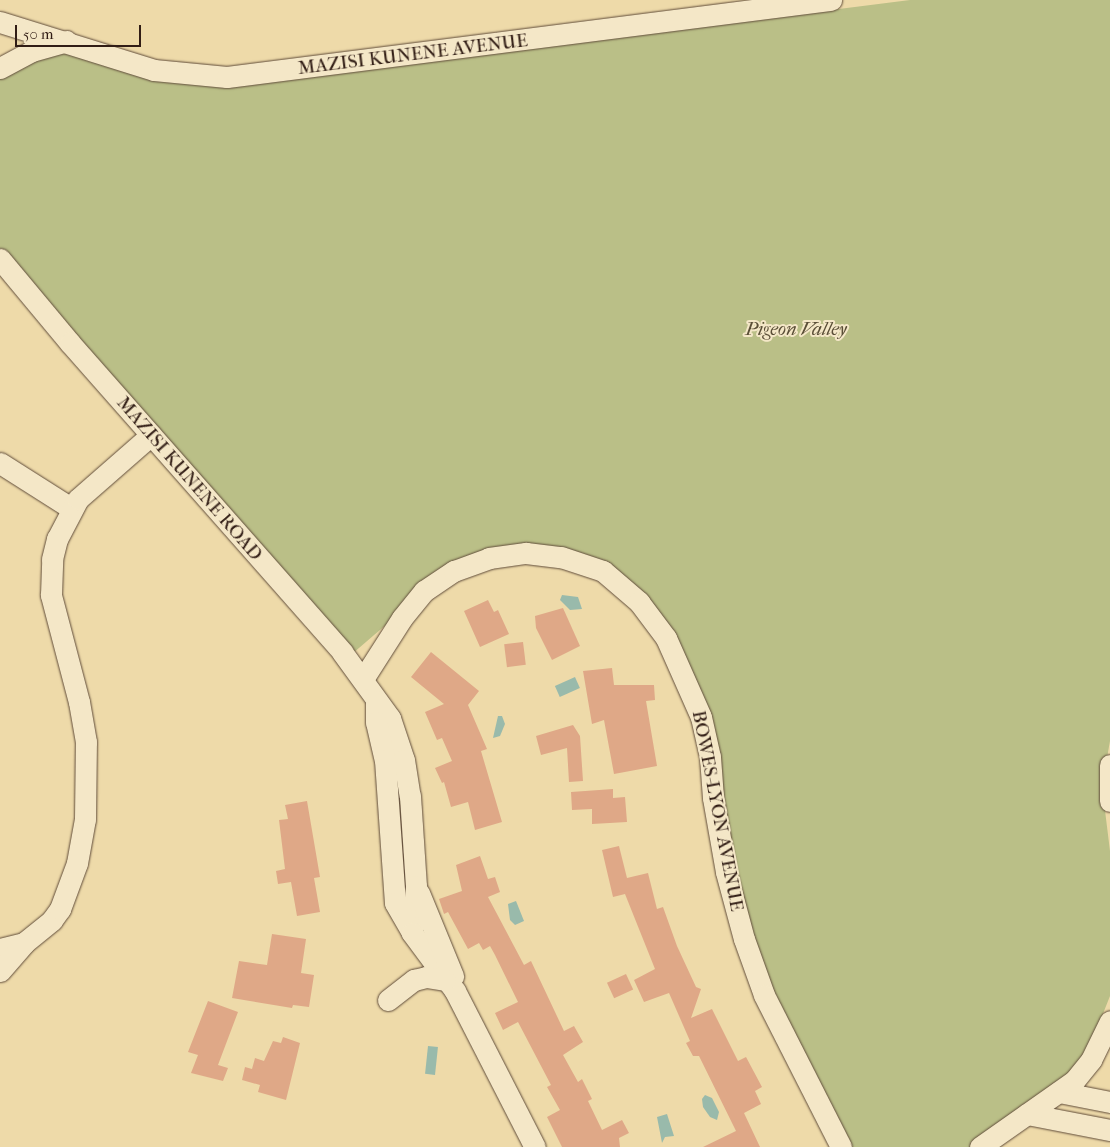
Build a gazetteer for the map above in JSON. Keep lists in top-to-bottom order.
{
  "streets": {
    "street": ["MAZISI KUNENE AVENUE", "MAZISI KUNENE ROAD", "BOWES-LYON AVENUE"]
  },
  "crossings": [
    ["MAZISI KUNENE ROAD", "BOWES-LYON AVENUE"]
  ],
  "parks": ["Pigeon Valley"],
  "scale_bar": "50 m"
}
